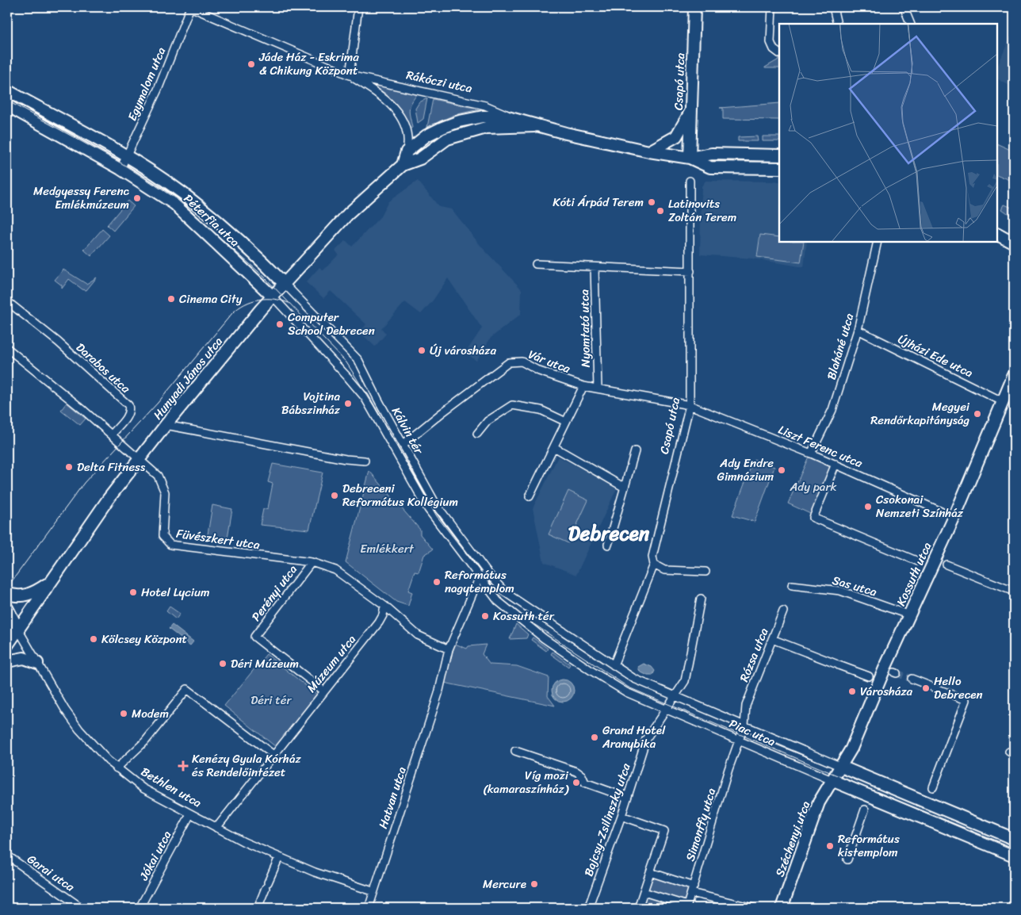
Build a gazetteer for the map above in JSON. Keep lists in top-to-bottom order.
{
  "streets": {
    "street": [
      "Rákóczi utca",
      "Csapó utca",
      "Egymalom utca",
      "Péterfia utca",
      "Nyomtató utca",
      "Blaháné utca",
      "Újházi Ede utca",
      "Vár utca",
      "Darabos utca",
      "Hunyadi János utca",
      "Kálvin tér",
      "Liszt Ferenc utca",
      "Füvészkert utca",
      "Kossuth utca",
      "Sas utca",
      "Perényi utca",
      "Rózsa utca",
      "Múzeum utca",
      "Piac utca",
      "Bethlen utca",
      "Hatvan utca",
      "Bajcsy-Zsilinszky utca",
      "Simonffy utca",
      "Széchenyi utca",
      "Jókai utca",
      "Garai utca"
    ]
  },
  "crossings": [
    ["Rákóczi utca", "Csapó utca"],
    ["Rákóczi utca", "Egymalom utca"],
    ["Rákóczi utca", "Hunyadi János utca"],
    ["Csapó utca", "Vár utca"],
    ["Csapó utca", "Liszt Ferenc utca"],
    ["Csapó utca", "Piac utca"],
    ["Egymalom utca", "Péterfia utca"],
    ["Péterfia utca", "Hunyadi János utca"],
    ["Péterfia utca", "Kálvin tér"],
    ["Nyomtató utca", "Vár utca"],
    ["Blaháné utca", "Újházi Ede utca"],
    ["Blaháné utca", "Liszt Ferenc utca"],
    ["Újházi Ede utca", "Kossuth utca"],
    ["Vár utca", "Kálvin tér"],
    ["Vár utca", "Liszt Ferenc utca"],
    ["Hunyadi János utca", "Füvészkert utca"],
    ["Hunyadi János utca", "Bethlen utca"],
    ["Kálvin tér", "Piac utca"],
    ["Füvészkert utca", "Perényi utca"],
    ["Füvészkert utca", "Múzeum utca"],
    ["Kossuth utca", "Sas utca"],
    ["Kossuth utca", "Piac utca"],
    ["Kossuth utca", "Széchenyi utca"],
    ["Perényi utca", "Múzeum utca"],
    ["Rózsa utca", "Piac utca"],
    ["Rózsa utca", "Simonffy utca"],
    ["Múzeum utca", "Bethlen utca"],
    ["Piac utca", "Bajcsy-Zsilinszky utca"],
    ["Piac utca", "Simonffy utca"],
    ["Piac utca", "Széchenyi utca"],
    ["Bethlen utca", "Hatvan utca"],
    ["Bethlen utca", "Jókai utca"]
  ],
  "districts": ["Debrecen"],
  "parks": ["Ady park", "Emlékkert", "Déri tér"],
  "places": {
    "other": [
      "Jáde Ház - Eskrima & Chikung Központ",
      "Medgyessy Ferenc Emlékmúzeum",
      "Kóti Árpád Terem",
      "Latinovits Zoltán Terem",
      "Cinema City",
      "Computer School Debrecen",
      "Új városháza",
      "Vojtina Bábszinház",
      "Megyei Rendőrkapitányság",
      "Delta Fitness",
      "Ady Endre Gimnázium",
      "Debreceni Református Kollégium",
      "Csokonai Nemzeti Színház",
      "Református nagytemplom",
      "Hotel Lycium",
      "Kossuth tér",
      "Kölcsey Központ",
      "Déri Múzeum",
      "Hello Debrecen",
      "Városháza",
      "Modem",
      "Grand Hotel Aranybika",
      "Víg mozi (kamaraszínház)",
      "Református kistemplom",
      "Mercure"
    ],
    "health": ["Kenézy Gyula Kórház és Rendelőintézet"]
  }
}
